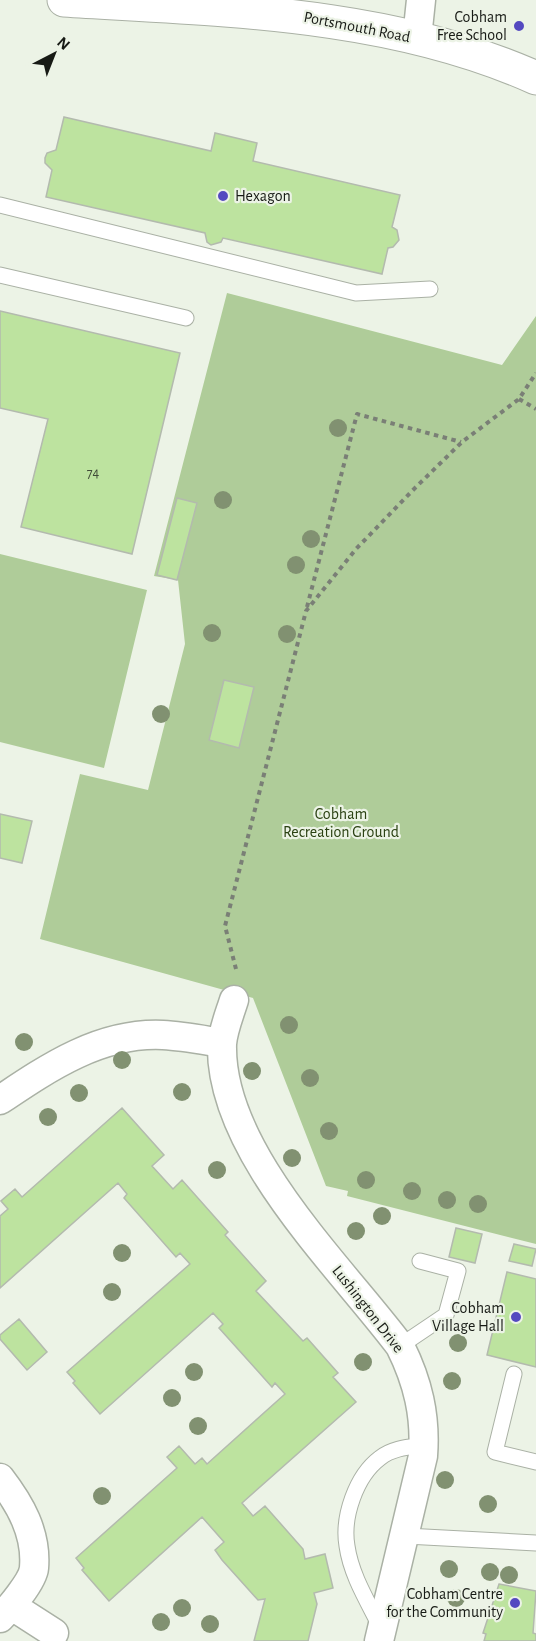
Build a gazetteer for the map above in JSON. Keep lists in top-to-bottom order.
{
  "streets": {
    "main road": ["Portsmouth Road"],
    "street": ["Lushington Drive"]
  },
  "parks": ["Cobham Recreation Ground"],
  "places": [
    "Cobham Free School",
    "Hexagon",
    "Cobham Village Hall",
    "Cobham Centre for the Community"
  ],
  "house_numbers": ["74"],
  "north": "top right"
}
